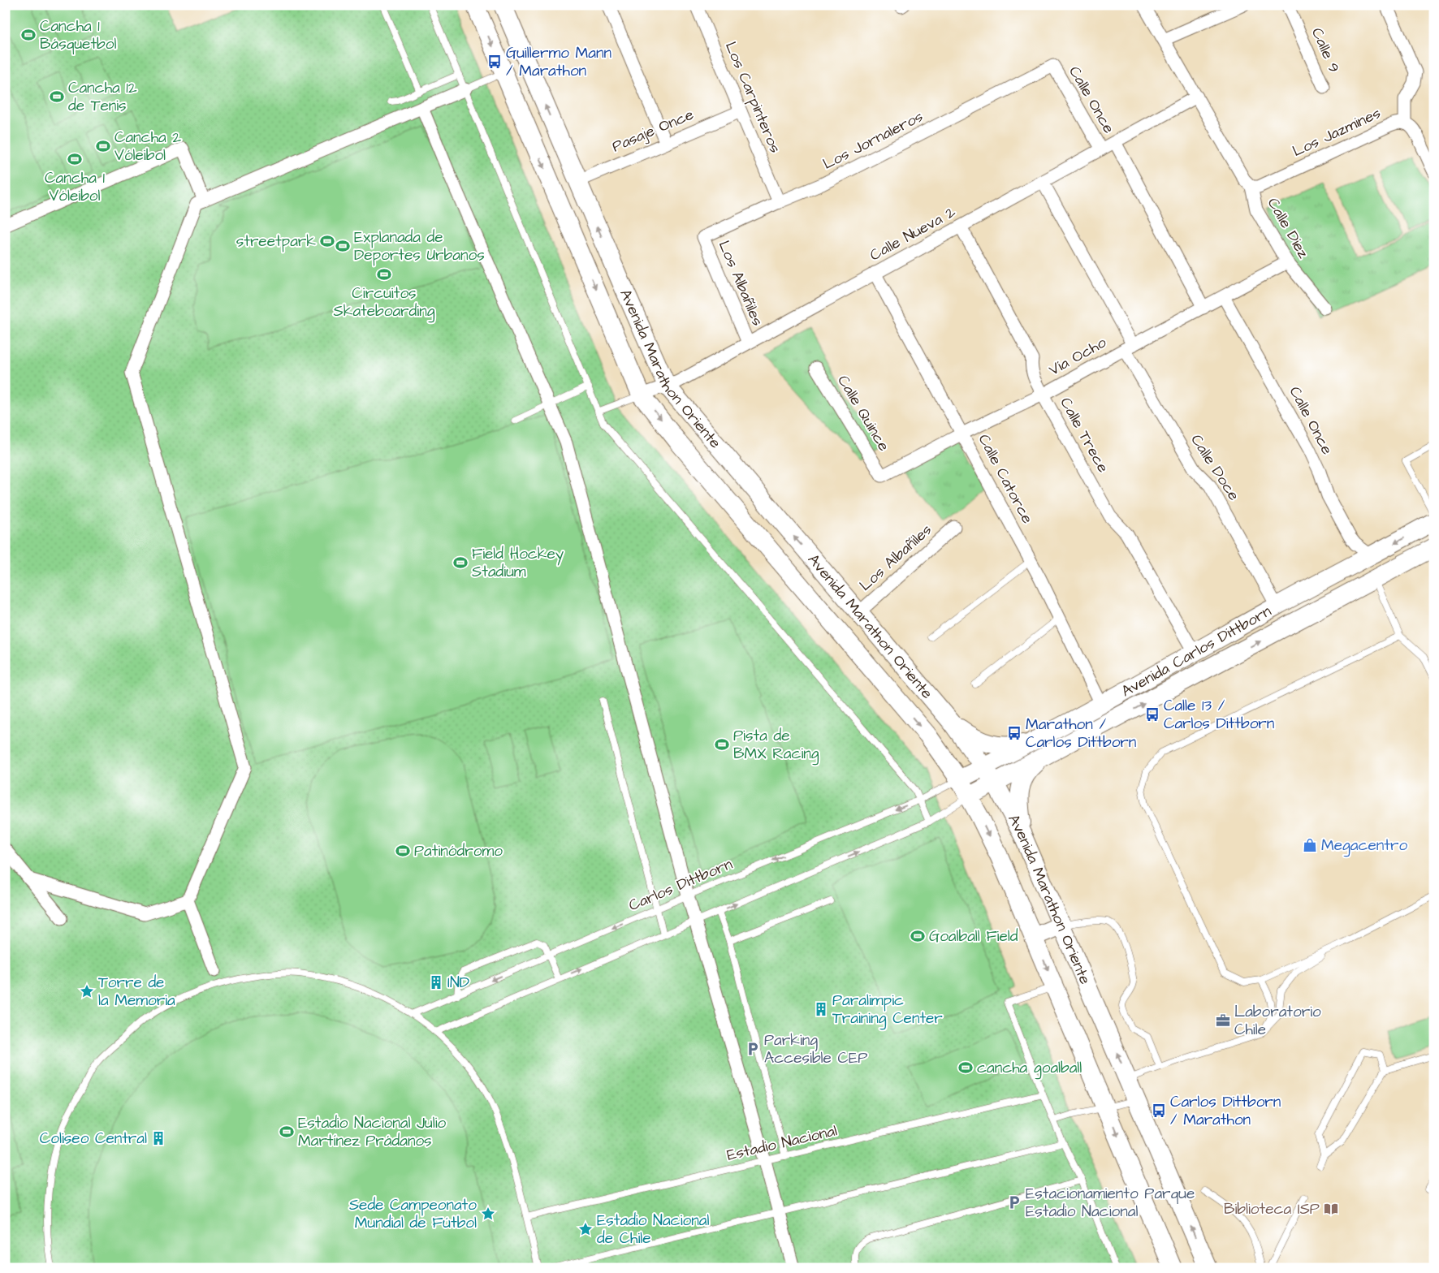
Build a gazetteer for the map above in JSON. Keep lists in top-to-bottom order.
{
  "streets": {
    "main road": ["Avenida Marathon Oriente", "Avenida Carlos Dittborn"],
    "street": [
      "Calle 9",
      "Los Carpinteros",
      "Calle Once",
      "Pasaje Once",
      "Los Jazmines",
      "Los Jornaleros",
      "Calle Diez",
      "Calle Nueva 2",
      "Los Albañiles",
      "Vía Ocho",
      "Calle Quince",
      "Calle Trece",
      "Calle Doce",
      "Calle Catorce"
    ],
    "lane": ["Carlos Dittborn", "Estadio Nacional"]
  },
  "crossings": [
    ["Los Carpinteros", "Pasaje Once"],
    ["Los Carpinteros", "Los Jornaleros"],
    ["Calle Once", "Los Jornaleros"],
    ["Calle Once", "Calle Nueva 2"],
    ["Calle Once", "Vía Ocho"],
    ["Calle Once", "Avenida Carlos Dittborn"],
    ["Pasaje Once", "Avenida Marathon Oriente"],
    ["Los Jazmines", "Calle Diez"],
    ["Los Jornaleros", "Los Albañiles"],
    ["Calle Diez", "Calle Nueva 2"],
    ["Calle Diez", "Vía Ocho"],
    ["Calle Nueva 2", "Los Albañiles"],
    ["Calle Nueva 2", "Avenida Marathon Oriente"],
    ["Calle Nueva 2", "Calle Trece"],
    ["Calle Nueva 2", "Calle Doce"],
    ["Calle Nueva 2", "Calle Catorce"],
    ["Los Albañiles", "Avenida Marathon Oriente"],
    ["Vía Ocho", "Calle Quince"],
    ["Vía Ocho", "Calle Trece"],
    ["Vía Ocho", "Calle Doce"],
    ["Vía Ocho", "Calle Catorce"],
    ["Avenida Marathon Oriente", "Avenida Carlos Dittborn"],
    ["Avenida Marathon Oriente", "Carlos Dittborn"],
    ["Calle Trece", "Avenida Carlos Dittborn"],
    ["Calle Doce", "Avenida Carlos Dittborn"],
    ["Calle Catorce", "Avenida Carlos Dittborn"],
    ["Avenida Carlos Dittborn", "Carlos Dittborn"]
  ],
  "places": {
    "sports": [
      "Cancha 1 Básquetbol",
      "Cancha 12 de Tenis",
      "Cancha 2 Vóleibol",
      "Cancha 1 Vóleibol",
      "streetpark",
      "Explanada de Deportes Urbanos",
      "Circuitos Skateboarding",
      "Field Hockey Stadium",
      "Pista de BMX Racing",
      "Patinódromo",
      "Goalball Field",
      "cancha goalball",
      "Estadio Nacional Julio Martínez Prádanos"
    ],
    "bus stop": [
      "Guillermo Mann / Marathon",
      "Calle 13 / Carlos Dittborn",
      "Marathon / Carlos Dittborn",
      "Carlos Dittborn / Marathon"
    ],
    "shop": ["Megacentro"],
    "building": ["IND", "Paralimpic Training Center", "Coliseo Central"],
    "place": ["Torre de la Memoria", "Sede Campeonato Mundial de Fútbol", "Estadio Nacional de Chile"],
    "office": ["Laboratorio Chile"],
    "parking": ["Parking Accesible CEP", "Estacionamiento Parque Estadio Nacional"],
    "library": ["Biblioteca ISP"]
  }
}
